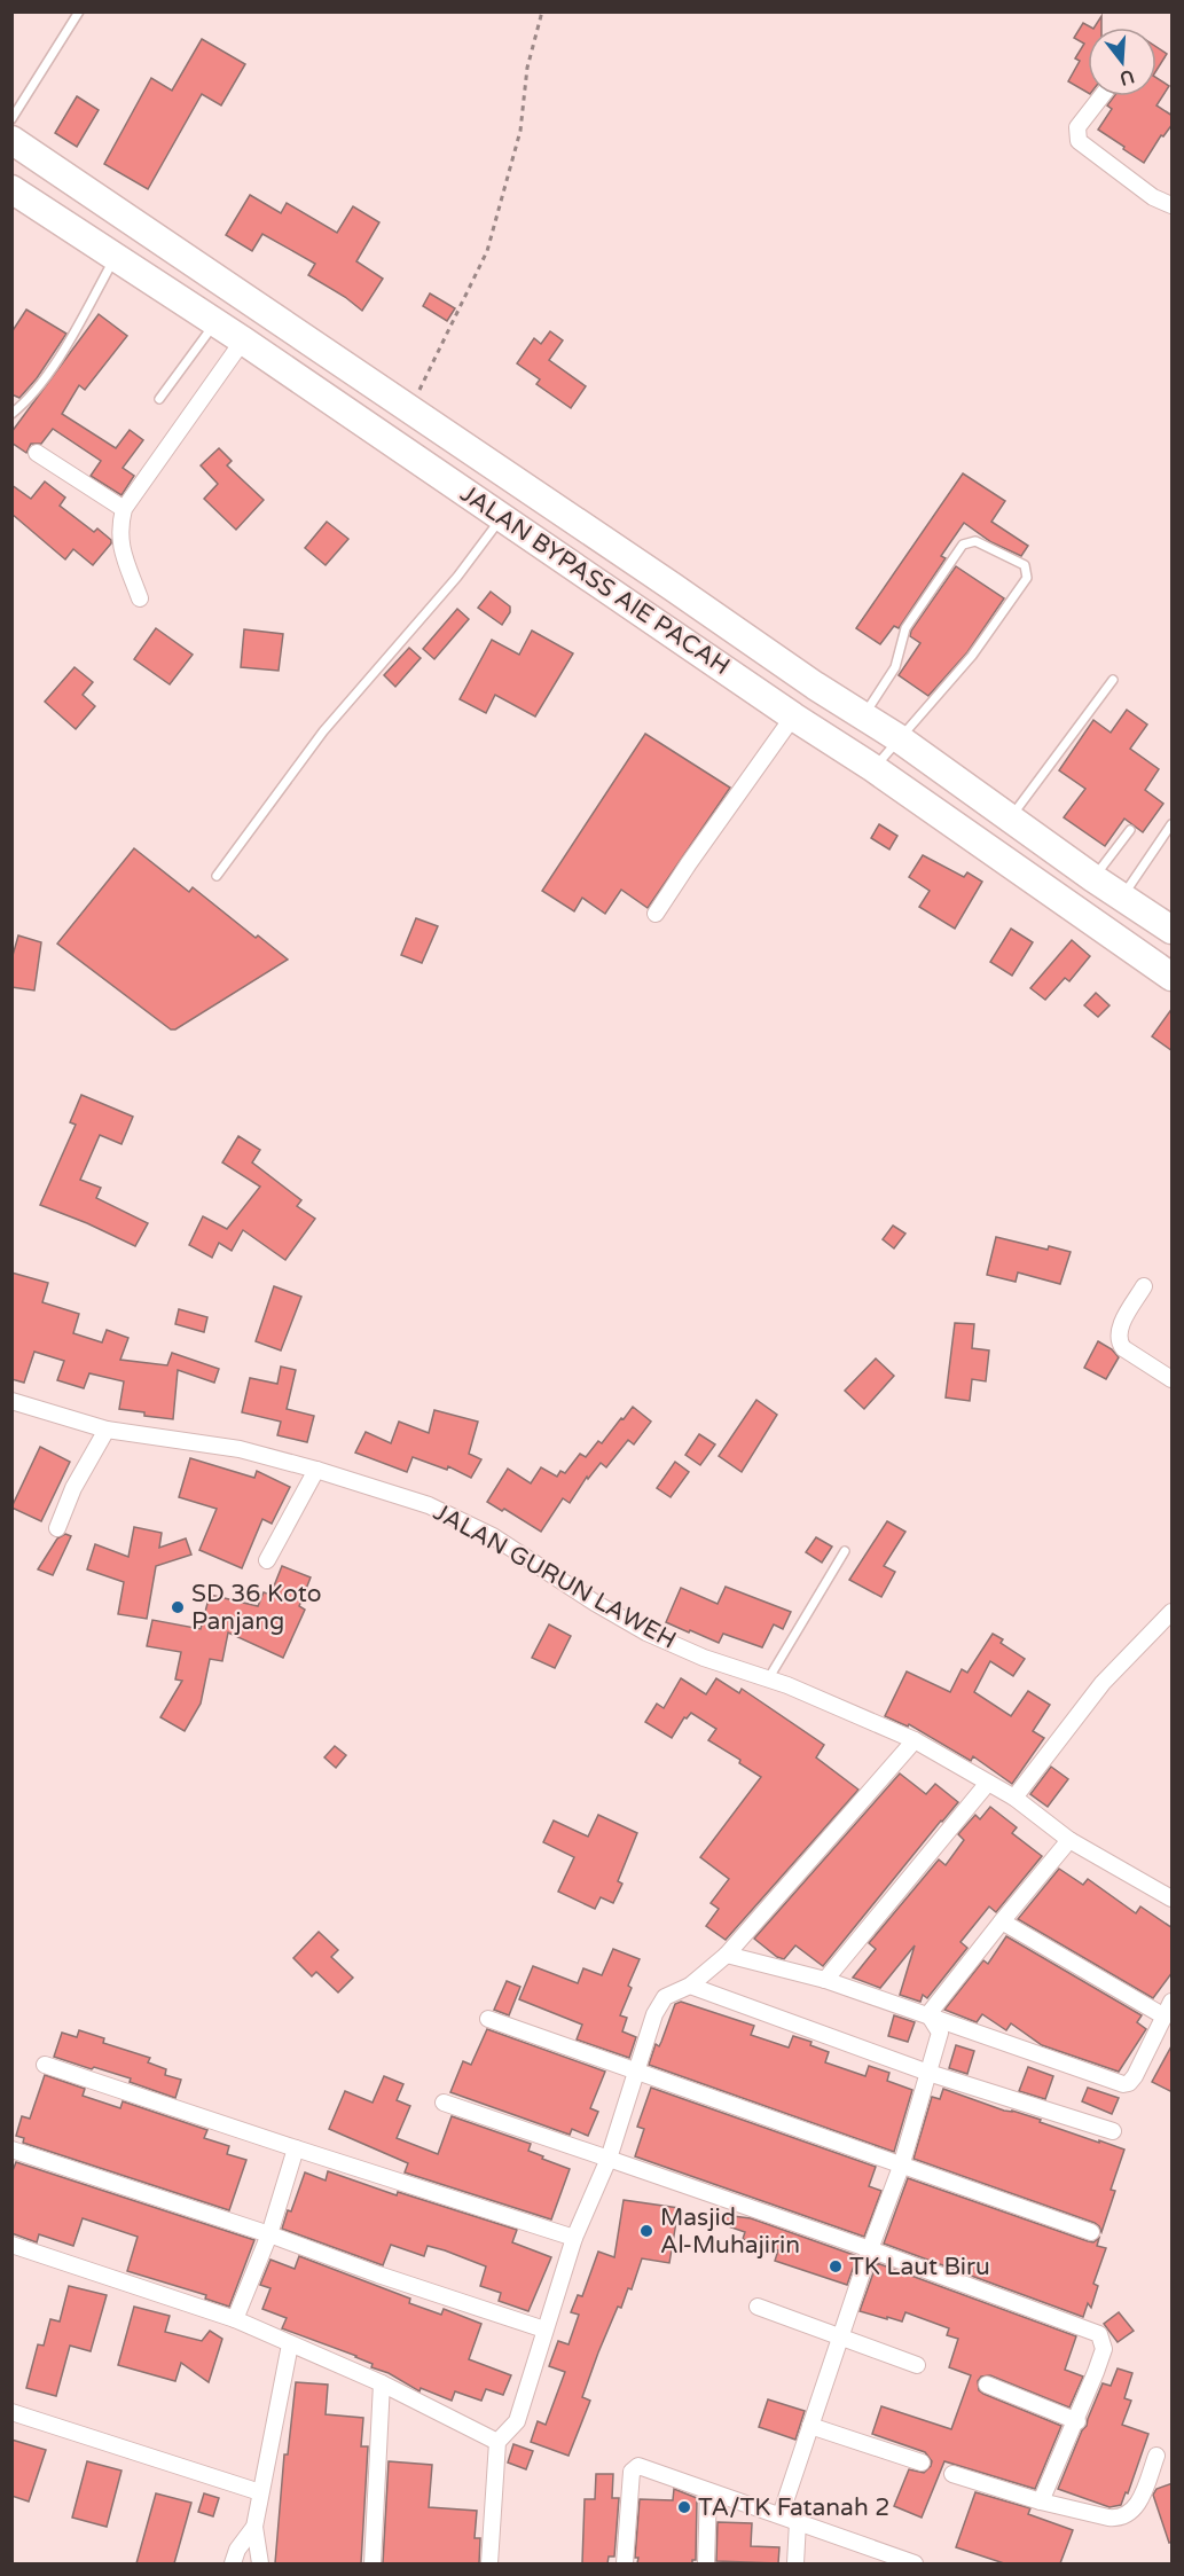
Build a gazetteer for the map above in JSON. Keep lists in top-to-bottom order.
{
  "streets": {
    "highway": ["JALAN BYPASS AIE PACAH"],
    "street": ["JALAN GURUN LAWEH"]
  },
  "places": [
    "SD 36 Koto Panjang",
    "Masjid Al-Muhajirin",
    "TK Laut Biru",
    "TA/TK Fatanah 2"
  ],
  "north": "bottom"
}
